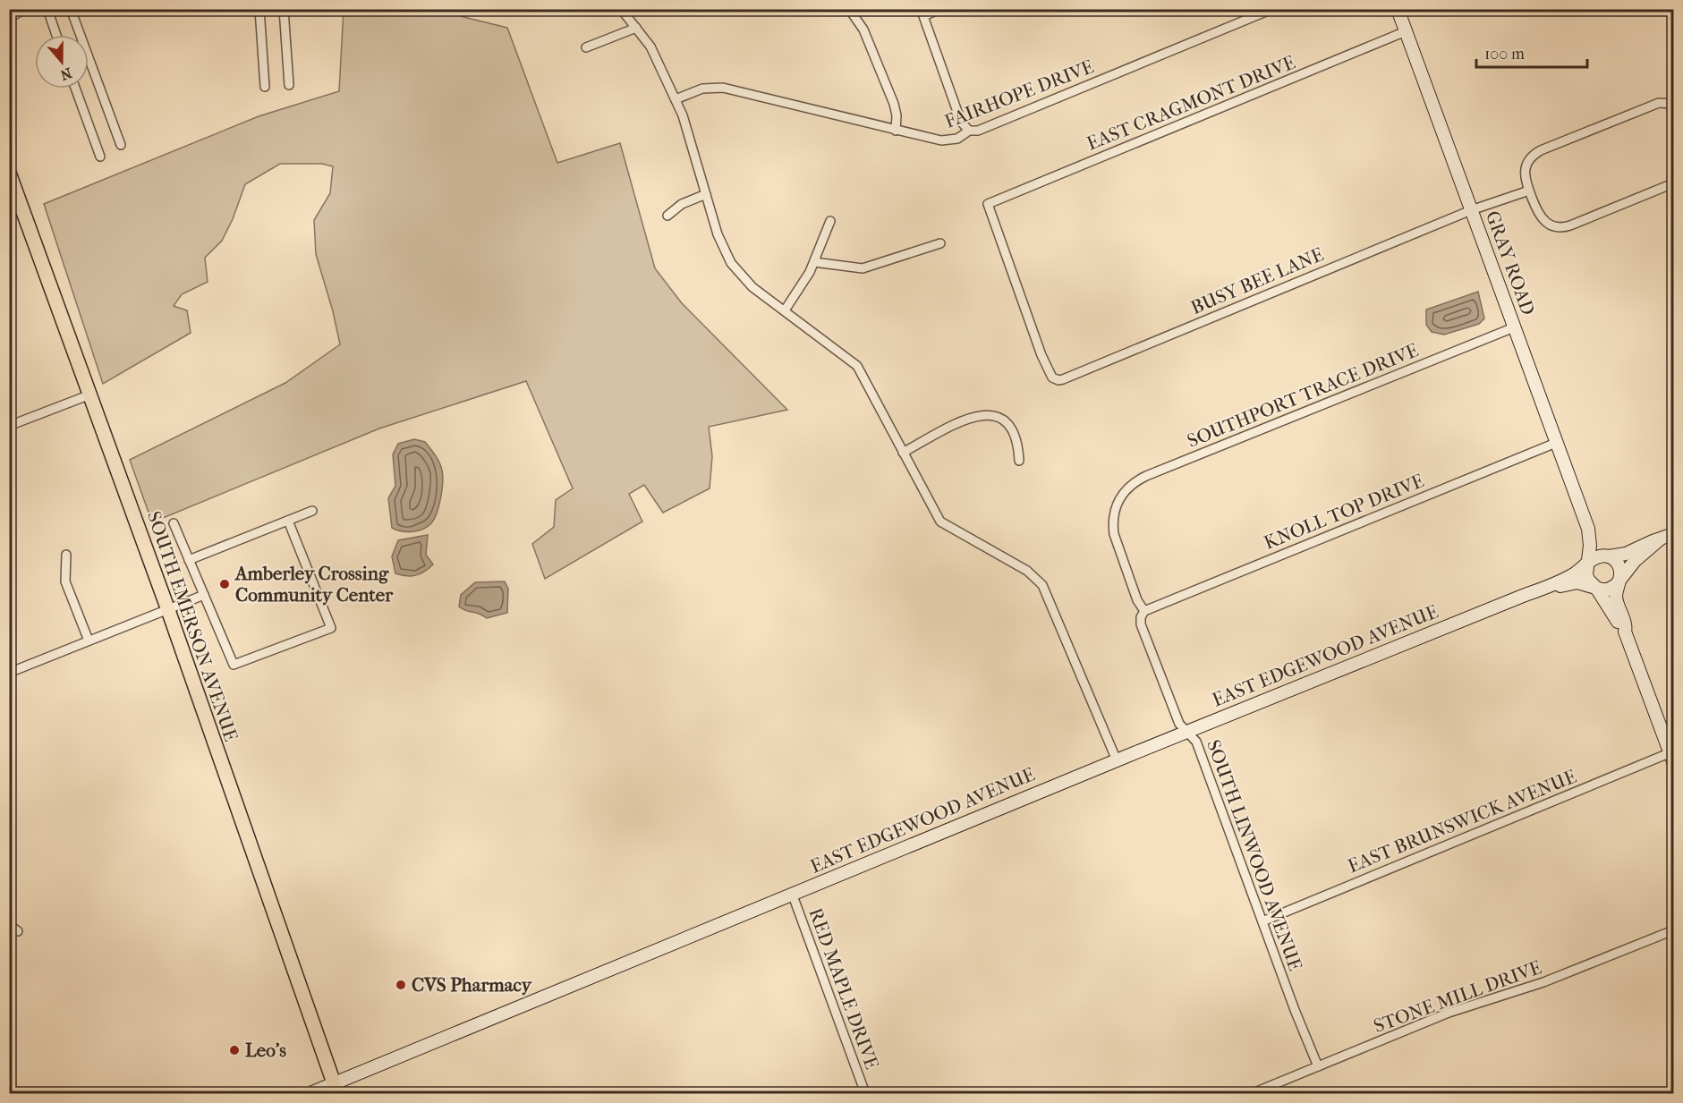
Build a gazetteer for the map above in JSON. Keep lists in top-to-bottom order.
{
  "streets": {
    "main road": ["GRAY ROAD", "SOUTH EMERSON AVENUE", "EAST EDGEWOOD AVENUE"],
    "street": [
      "FAIRHOPE DRIVE",
      "EAST CRAGMONT DRIVE",
      "BUSY BEE LANE",
      "SOUTHPORT TRACE DRIVE",
      "KNOLL TOP DRIVE",
      "EAST BRUNSWICK AVENUE",
      "SOUTH LINWOOD AVENUE",
      "RED MAPLE DRIVE",
      "STONE MILL DRIVE"
    ]
  },
  "crossings": [
    ["EAST CRAGMONT DRIVE", "GRAY ROAD"],
    ["EAST CRAGMONT DRIVE", "BUSY BEE LANE"],
    ["GRAY ROAD", "BUSY BEE LANE"],
    ["GRAY ROAD", "SOUTHPORT TRACE DRIVE"],
    ["GRAY ROAD", "KNOLL TOP DRIVE"],
    ["GRAY ROAD", "EAST EDGEWOOD AVENUE"],
    ["SOUTHPORT TRACE DRIVE", "SOUTH LINWOOD AVENUE"],
    ["KNOLL TOP DRIVE", "SOUTH LINWOOD AVENUE"],
    ["SOUTH EMERSON AVENUE", "EAST EDGEWOOD AVENUE"],
    ["EAST EDGEWOOD AVENUE", "SOUTH LINWOOD AVENUE"],
    ["EAST EDGEWOOD AVENUE", "RED MAPLE DRIVE"],
    ["EAST BRUNSWICK AVENUE", "SOUTH LINWOOD AVENUE"],
    ["SOUTH LINWOOD AVENUE", "STONE MILL DRIVE"]
  ],
  "places": ["Amberley Crossing Community Center", "CVS Pharmacy", "Leo's"],
  "scale_bar": "100 m",
  "north": "bottom"
}
